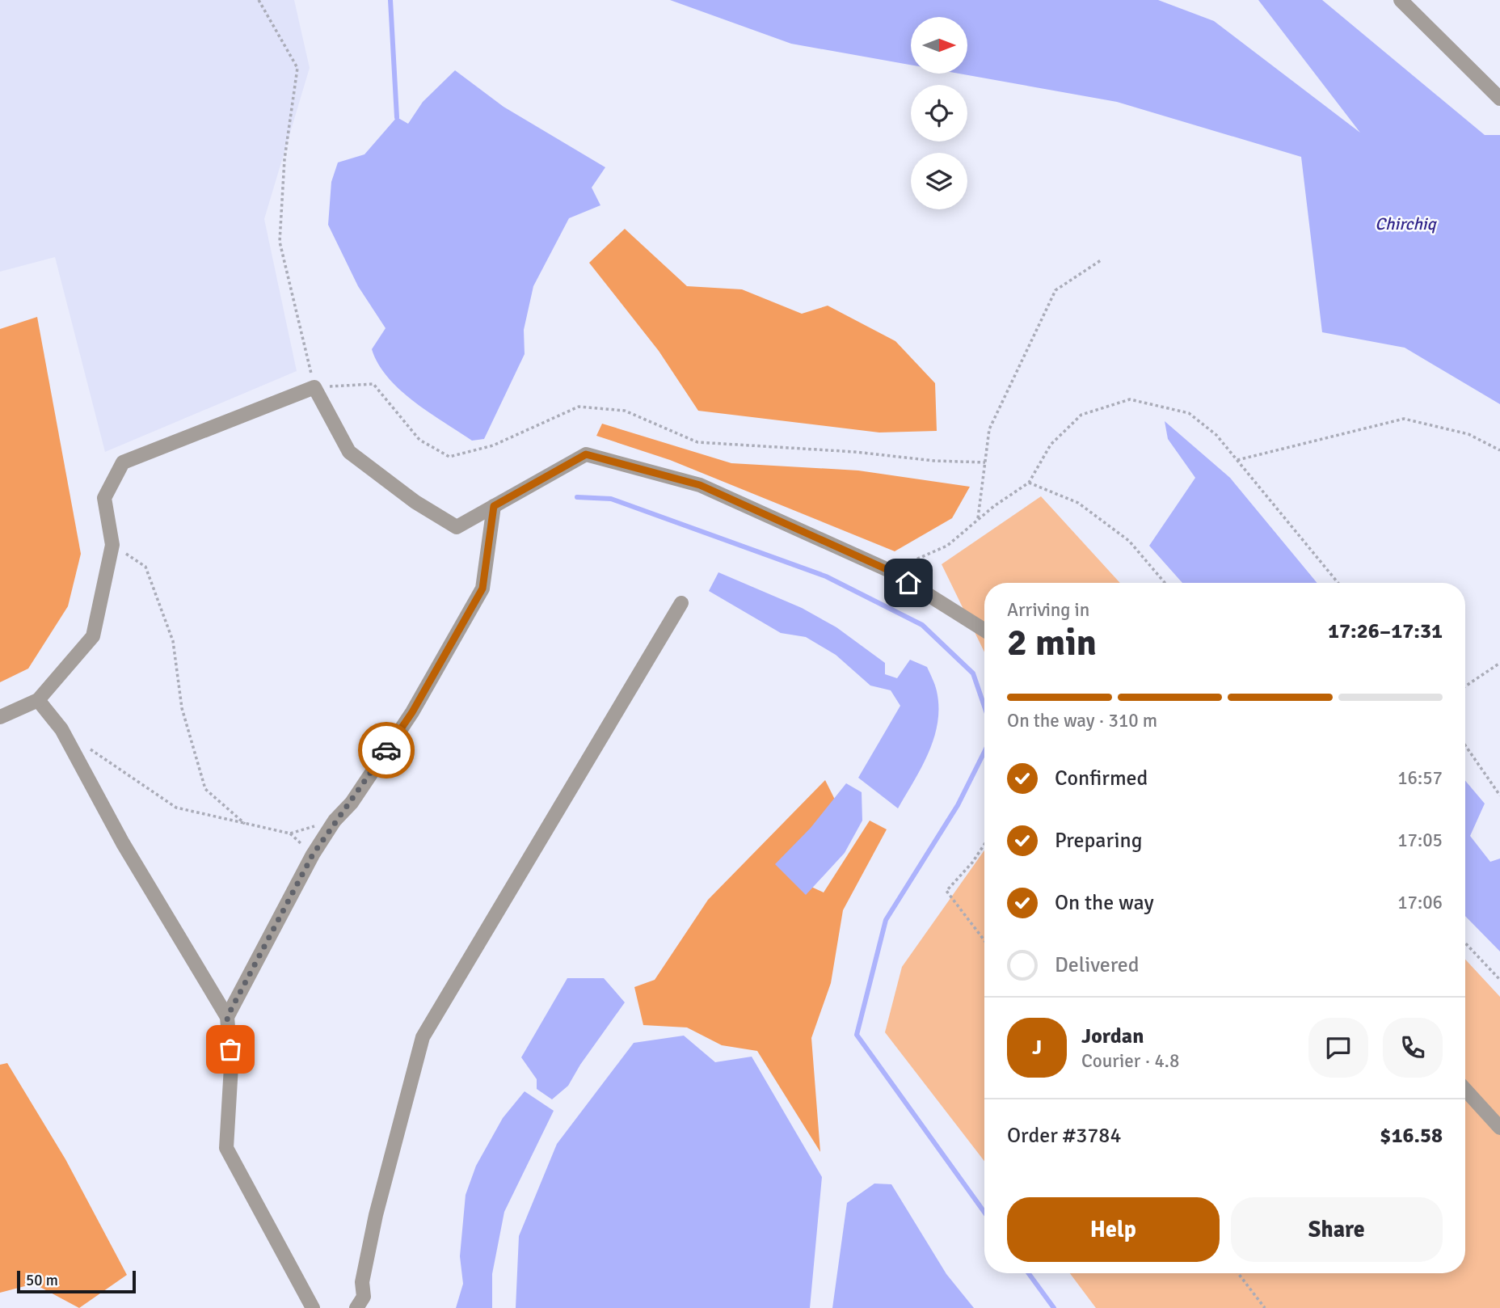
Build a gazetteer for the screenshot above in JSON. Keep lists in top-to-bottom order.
{
  "water": ["Chirchiq"],
  "scale_bar": "50 m",
  "north": "right",
  "page": {
    "heading": ["2 min", "Arriving in", "17:26–17:31"],
    "panel": [
      "Jordan",
      "Courier · 4.8",
      "Order #3784",
      "$16.58"
    ],
    "bar": "On the way · 310 m",
    "list": [
      ["Confirmed", "16:57"],
      ["Preparing", "17:05"],
      ["On the way", "17:06"],
      "Delivered"
    ],
    "round": "J",
    "buttons": ["Help", "Share"],
    "scale": "50 m"
  }
}
